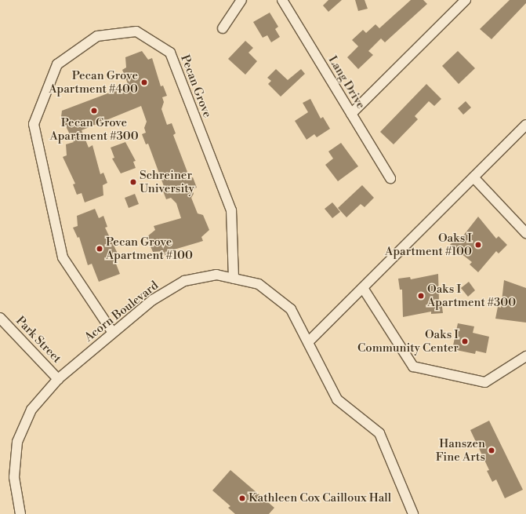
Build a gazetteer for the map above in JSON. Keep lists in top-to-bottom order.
{
  "streets": {
    "street": [
      "Lang Drive",
      "Pecan Grove",
      "Acorn Boulevard",
      "Park Street"
    ]
  },
  "crossings": [
    ["Pecan Grove", "Acorn Boulevard"],
    ["Acorn Boulevard", "Park Street"]
  ],
  "places": [
    "Pecan Grove Apartment #400",
    "Pecan Grove Apartment #300",
    "Schreiner University",
    "Oaks I Apartment #100",
    "Pecan Grove Apartment #100",
    "Oaks I Apartment #300",
    "Oaks I Community Center",
    "Hanszen Fine Arts",
    "Kathleen Cox Cailloux Hall"
  ]
}
